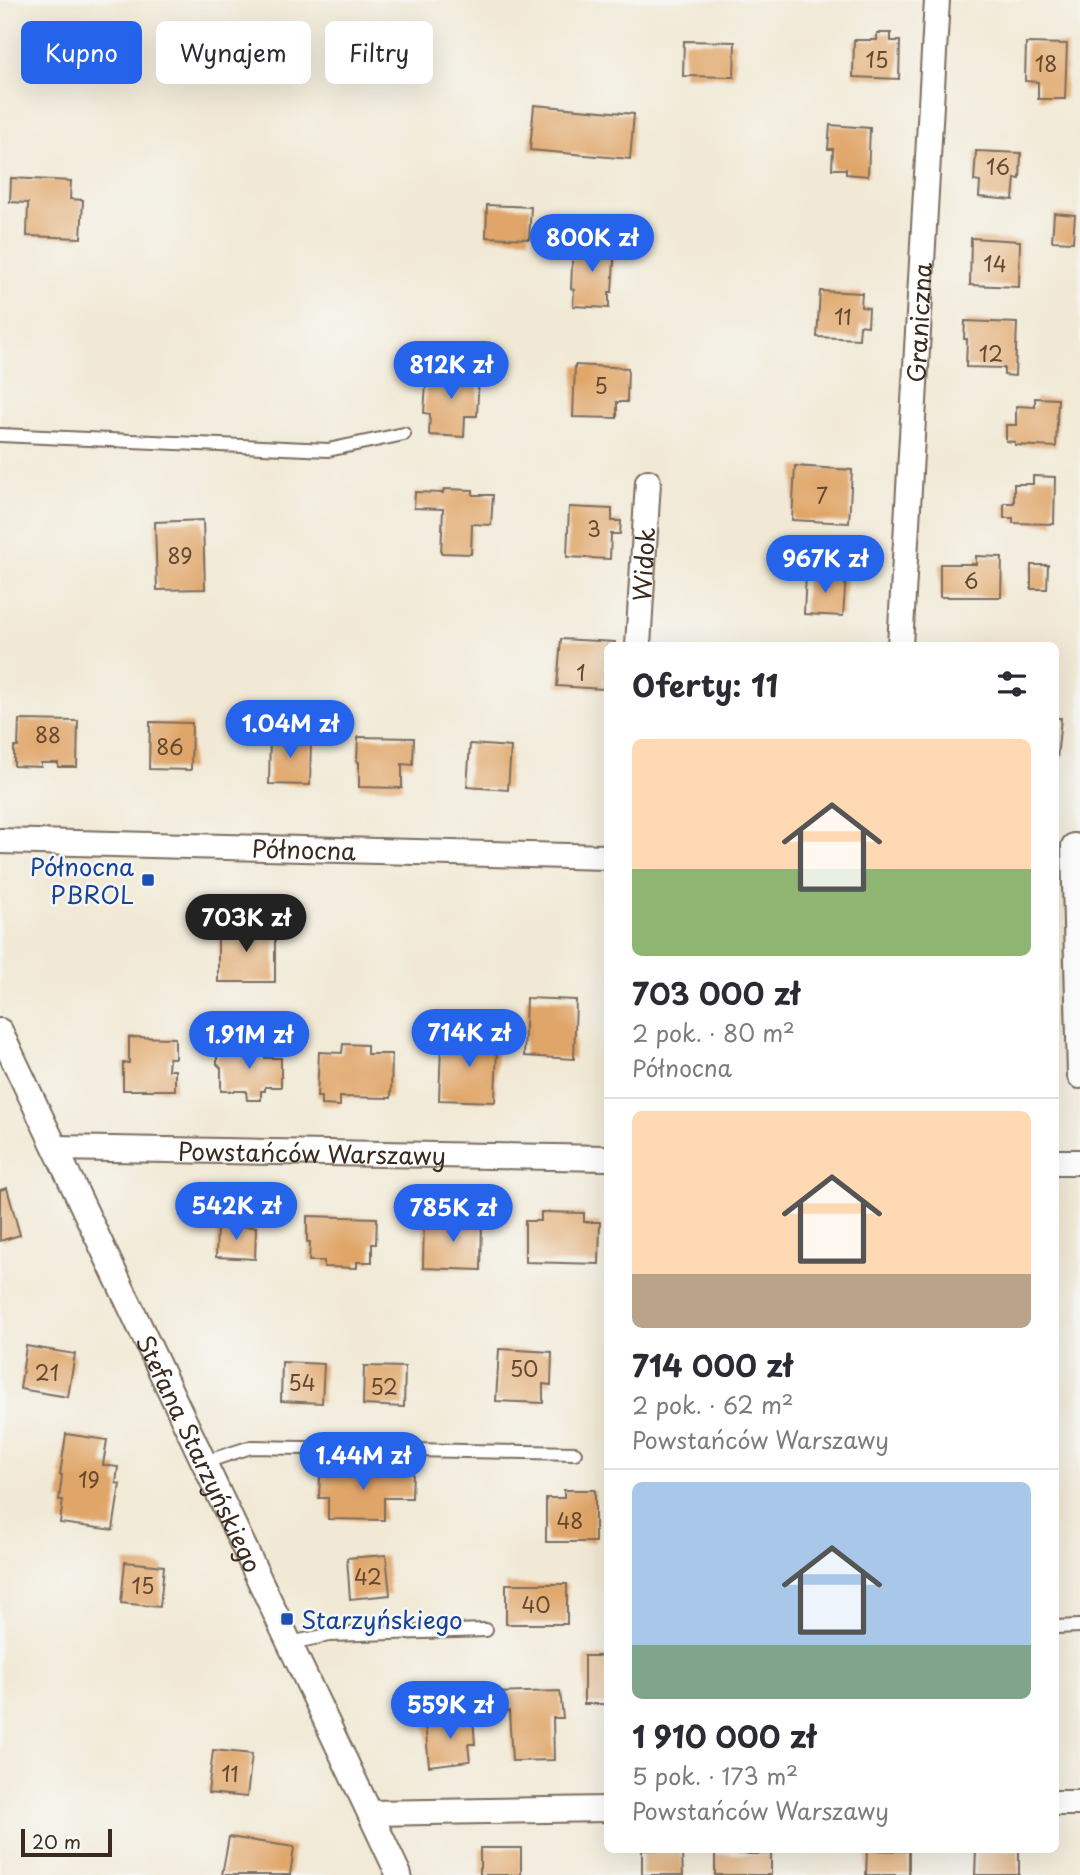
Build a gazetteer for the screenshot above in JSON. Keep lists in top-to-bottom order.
{
  "streets": {
    "street": [
      "Graniczna",
      "Widok",
      "Północna",
      "Powstańców Warszawy",
      "Stefana Starzyńskiego"
    ]
  },
  "crossings": [
    ["Powstańców Warszawy", "Stefana Starzyńskiego"]
  ],
  "places": {
    "transit": ["Północna PBROL", "Starzyńskiego"]
  },
  "house_numbers": [
    "15",
    "18",
    "16",
    "14",
    "11",
    "12",
    "5",
    "7",
    "3",
    "89",
    "6",
    "1",
    "88",
    "86",
    "50",
    "21",
    "54",
    "52",
    "19",
    "48",
    "42",
    "15",
    "40",
    "11"
  ],
  "scale_bar": "20 m",
  "page": {
    "chip": ["Kupno", "Wynajem", "Filtry"],
    "price": [
      "800K zł",
      "812K zł",
      "967K zł",
      "1.04M zł",
      "703K zł",
      "714K zł",
      "1.91M zł",
      "542K zł",
      "785K zł",
      "1.44M zł",
      "559K zł"
    ],
    "heading": "Oferty: 11",
    "list": [
      {
        "name": "703 000 zł",
        "note": "2 pok. · 80 m² · Północna"
      },
      {
        "name": "714 000 zł",
        "note": "2 pok. · 62 m² · Powstańców Warszawy"
      },
      {
        "name": "1 910 000 zł",
        "note": "5 pok. · 173 m² · Powstańców Warszawy"
      }
    ],
    "scale": "20 m"
  }
}
